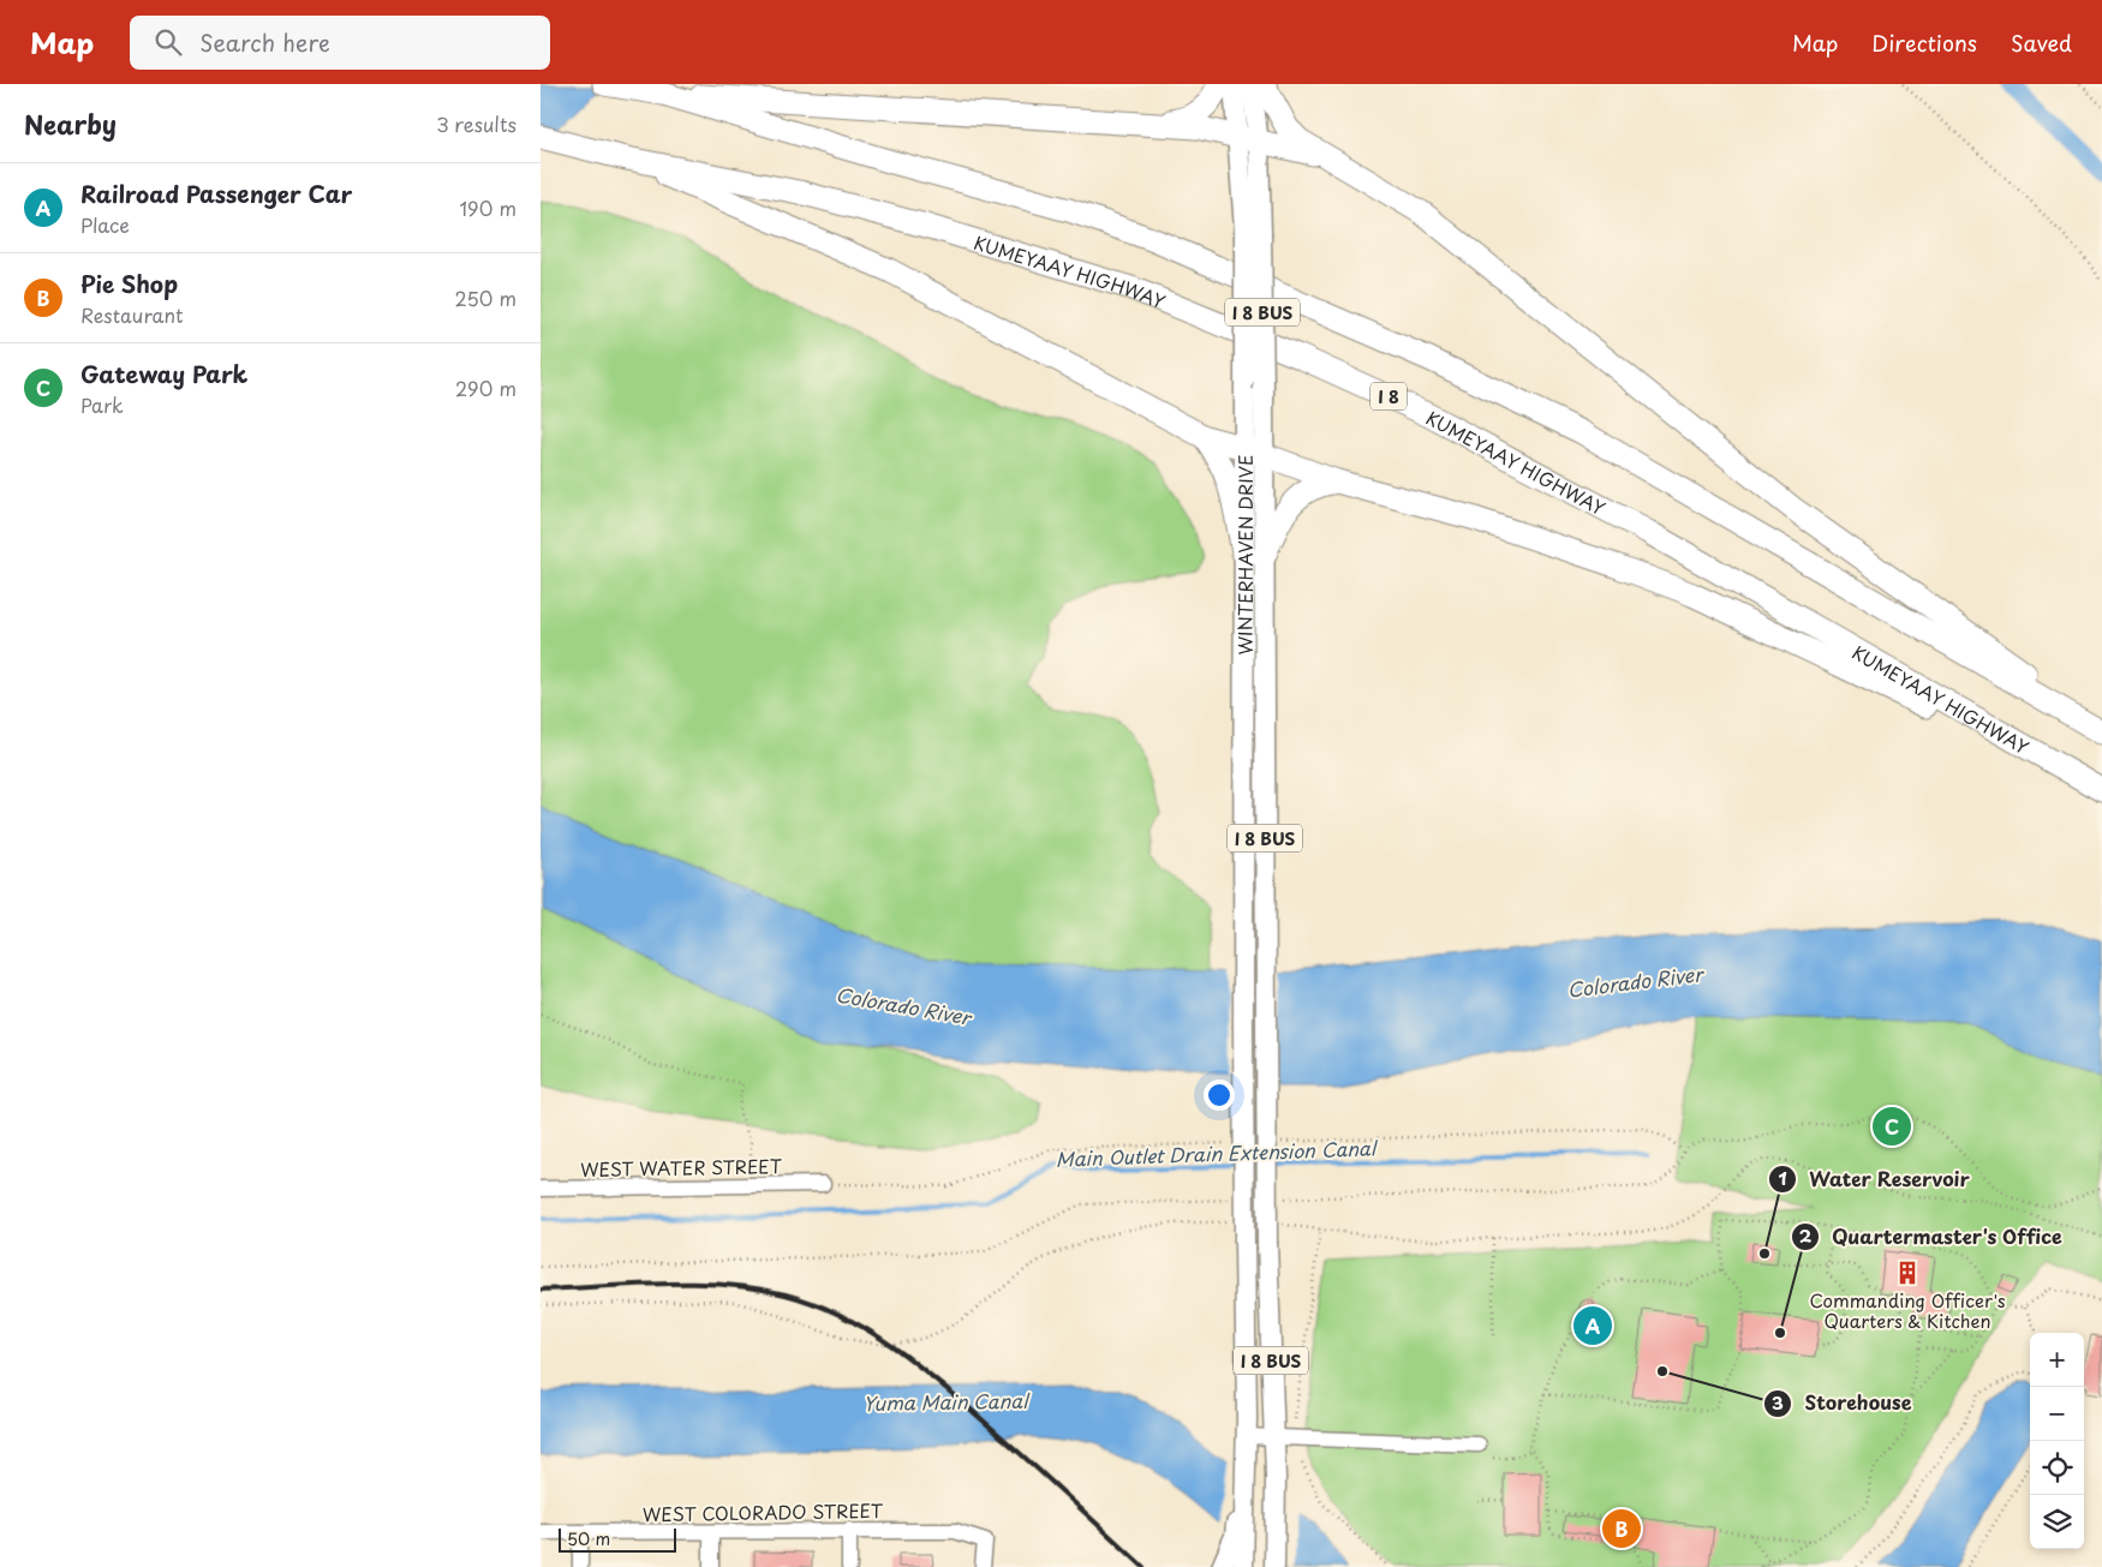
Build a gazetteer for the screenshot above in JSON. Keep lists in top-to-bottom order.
{
  "streets": {
    "highway": ["KUMEYAAY HIGHWAY", "I 8"],
    "main road": ["I 8 BUS", "WINTERHAVEN DRIVE"],
    "street": ["WEST WATER STREET", "WEST COLORADO STREET"]
  },
  "crossings": [
    ["I 8 BUS", "WINTERHAVEN DRIVE"]
  ],
  "water": ["Colorado River", "Main Outlet Drain Extension Canal", "Yuma Main Canal"],
  "places": {
    "other": ["Water Reservoir", "Quartermaster's Office", "Storehouse"],
    "building": ["Commanding Officer's Quarters & Kitchen"]
  },
  "scale_bar": "50 m",
  "page": {
    "header": "Map",
    "search": "Search here",
    "nav": ["Map", "Directions", "Saved"],
    "heading": ["Nearby", "3 results"],
    "list": [
      {
        "mark": "A",
        "name": "Railroad Passenger Car",
        "note": "Place",
        "value": "190 m"
      },
      {
        "mark": "B",
        "name": "Pie Shop",
        "note": "Restaurant",
        "value": "250 m"
      },
      {
        "mark": "C",
        "name": "Gateway Park",
        "note": "Park",
        "value": "290 m"
      }
    ],
    "pins": ["C", "A", "B"],
    "map_buttons": ["+", "−"],
    "scale": "50 m"
  }
}
